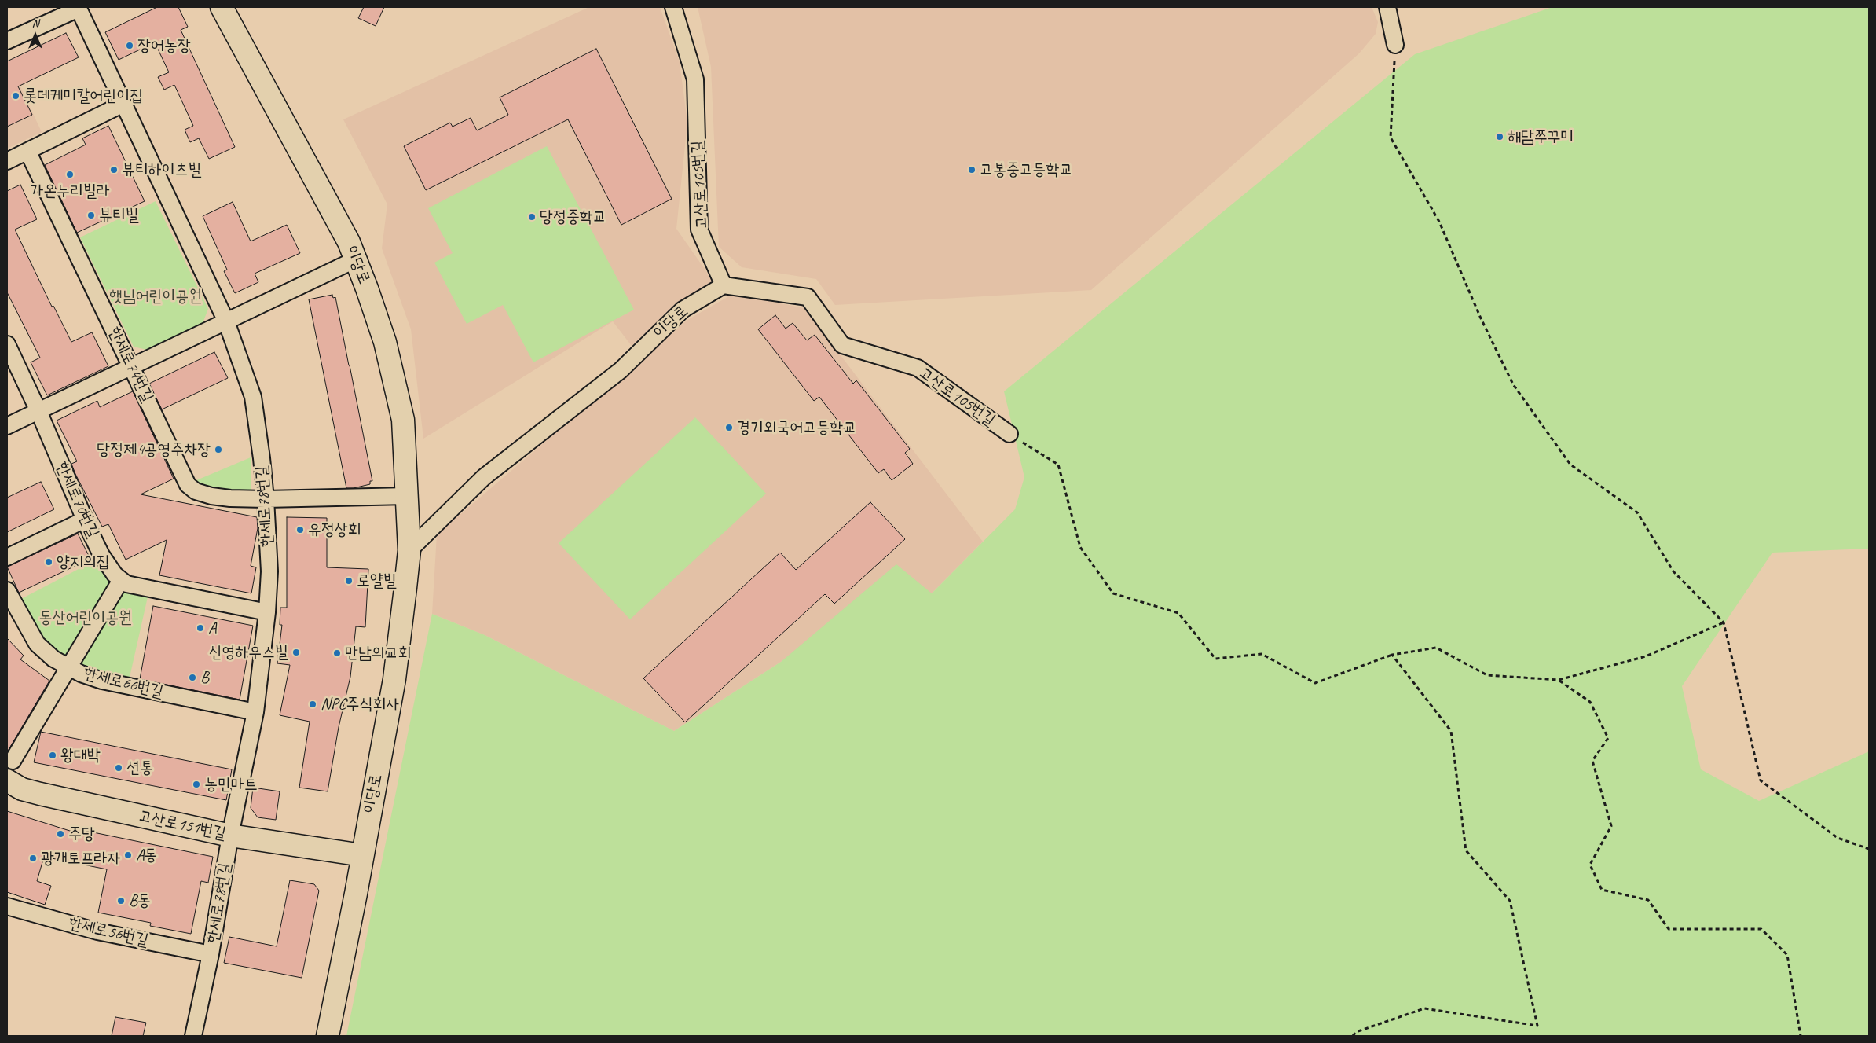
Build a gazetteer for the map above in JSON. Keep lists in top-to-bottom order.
{
  "streets": {
    "street": [
      "고산로105번길",
      "이당로",
      "한세로74번길",
      "한세로70번길",
      "한세로78번길",
      "한세로66번길",
      "고산로151번길",
      "한세로56번길"
    ]
  },
  "crossings": [
    ["고산로105번길", "이당로"],
    ["이당로", "한세로74번길"],
    ["이당로", "고산로151번길"],
    ["한세로74번길", "한세로78번길"],
    ["한세로70번길", "한세로78번길"],
    ["한세로78번길", "한세로66번길"],
    ["한세로78번길", "고산로151번길"],
    ["한세로78번길", "한세로56번길"]
  ],
  "parks": ["햇님어린이공원", "동산어린이공원"],
  "places": [
    "장어농장",
    "롯데케미칼어린이집",
    "해담쭈꾸미",
    "뷰티하이츠빌",
    "고봉중고등학교",
    "가온누리빌라",
    "뷰티빌",
    "당정중학교",
    "경기외국어고등학교",
    "당정제4공영주차장",
    "유정상회",
    "양지의집",
    "로얄빌",
    "A",
    "신영하우스빌",
    "만남의교회",
    "B",
    "NPC주식회사",
    "왕대박",
    "션통",
    "농민마트",
    "주당",
    "A동",
    "광개토프라자",
    "B동"
  ],
  "north": "top"
}
